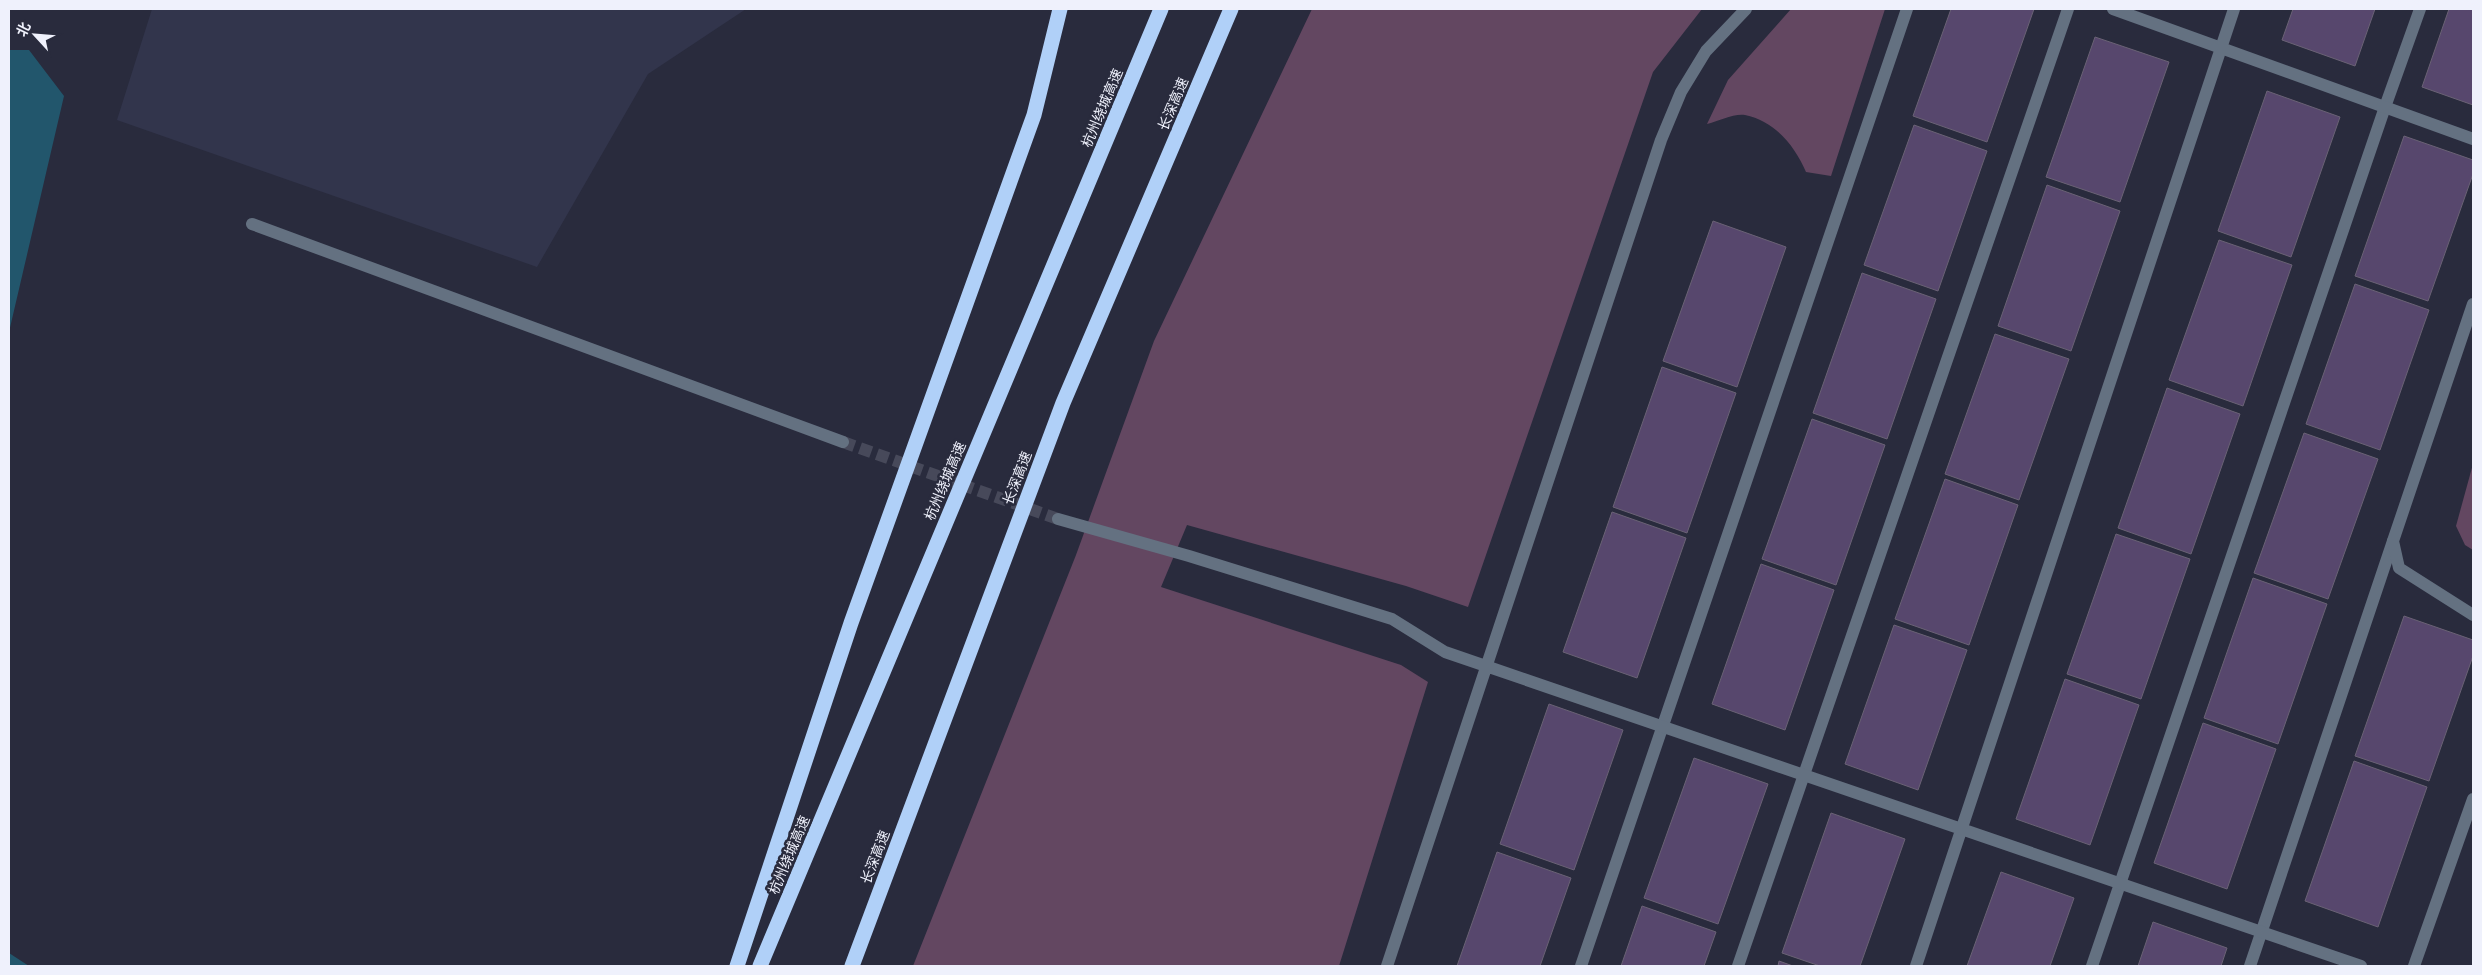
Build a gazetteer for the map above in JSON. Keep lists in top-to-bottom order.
{
  "streets": {
    "highway": ["长深高速", "杭州绕城高速"]
  },
  "north": "top left"
}
